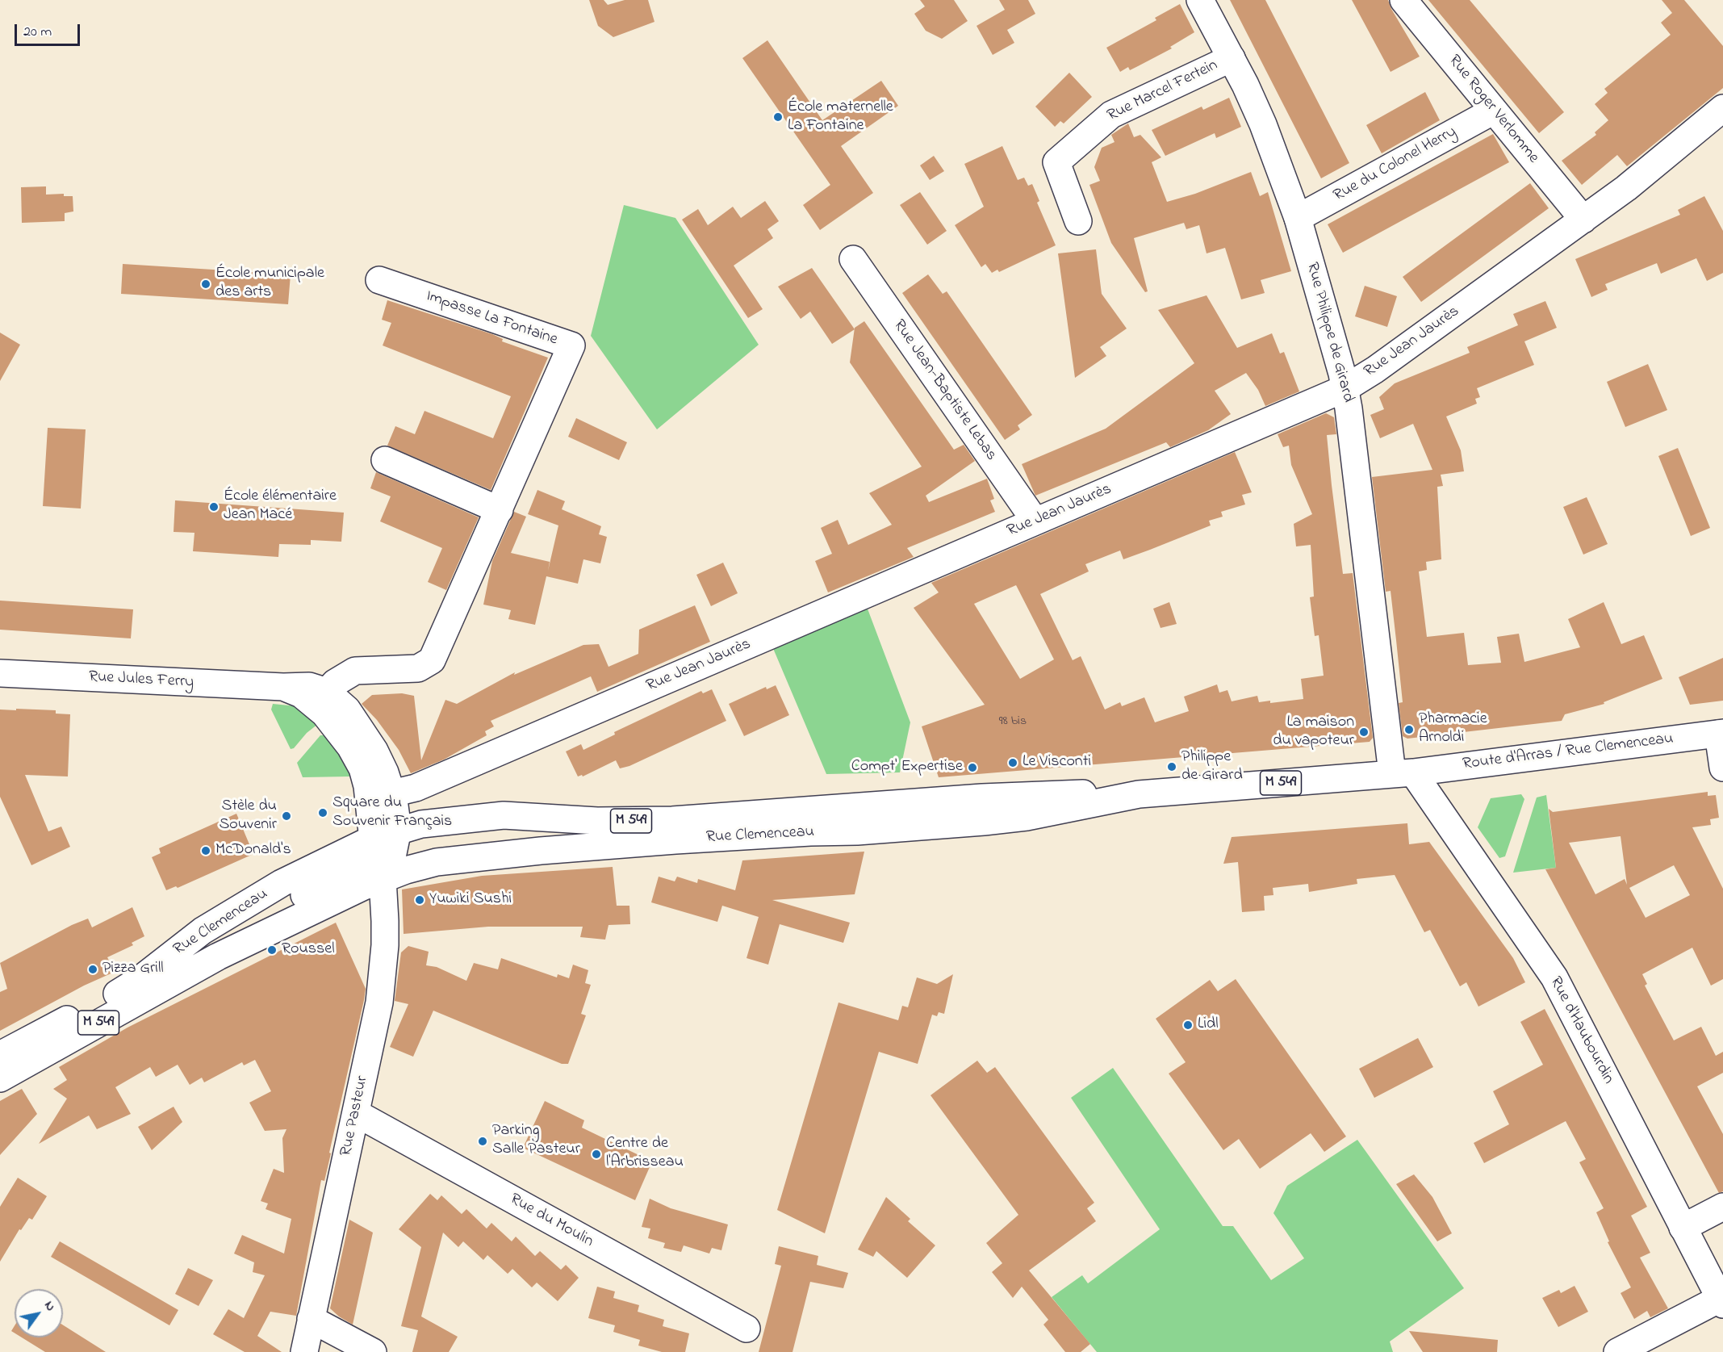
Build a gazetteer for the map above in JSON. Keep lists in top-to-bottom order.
{
  "streets": {
    "street": [
      "Rue Marcel Fertein",
      "Rue Roger Verlomme",
      "Rue du Colonel Herry",
      "Impasse La Fontaine",
      "Rue Philippe de Girard",
      "Rue Jean Jaurès",
      "Rue Jean-Baptiste Lebas",
      "Rue Jules Ferry",
      "Route d'Arras / Rue Clemenceau",
      "M 549",
      "Rue Clemenceau",
      "Rue d'Haubourdin",
      "Rue Pasteur",
      "Rue du Moulin"
    ]
  },
  "crossings": [
    ["Rue Marcel Fertein", "Rue Philippe de Girard"],
    ["Rue Roger Verlomme", "Rue du Colonel Herry"],
    ["Rue Roger Verlomme", "Rue Jean Jaurès"],
    ["Rue du Colonel Herry", "Rue Philippe de Girard"],
    ["Impasse La Fontaine", "Rue Jules Ferry"],
    ["Rue Philippe de Girard", "Rue Jean Jaurès"],
    ["Rue Philippe de Girard", "Route d'Arras / Rue Clemenceau"],
    ["Rue Philippe de Girard", "Rue Clemenceau"],
    ["Rue Philippe de Girard", "Rue d'Haubourdin"],
    ["Rue Jean Jaurès", "Rue Jean-Baptiste Lebas"],
    ["Rue Jean Jaurès", "Rue Jules Ferry"],
    ["Rue Jules Ferry", "Rue Clemenceau"],
    ["Route d'Arras / Rue Clemenceau", "Rue Clemenceau"],
    ["Route d'Arras / Rue Clemenceau", "Rue d'Haubourdin"],
    ["Rue Clemenceau", "Rue d'Haubourdin"],
    ["Rue Clemenceau", "Rue Pasteur"],
    ["Rue Pasteur", "Rue du Moulin"]
  ],
  "places": [
    "École maternelle La Fontaine",
    "École municipale des arts",
    "École élémentaire Jean Macé",
    "Pharmacie Arnoldi",
    "La maison du vapoteur",
    "Le Visconti",
    "Philippe de Girard",
    "Compt' Expertise",
    "Square du Souvenir Français",
    "Stèle du Souvenir",
    "McDonald's",
    "Yuwiki Sushi",
    "Roussel",
    "Pizza Grill",
    "Lidl",
    "Parking Salle Pasteur",
    "Centre de l'Arbrisseau"
  ],
  "house_numbers": ["98 bis"],
  "scale_bar": "20 m",
  "north": "top right"
}
